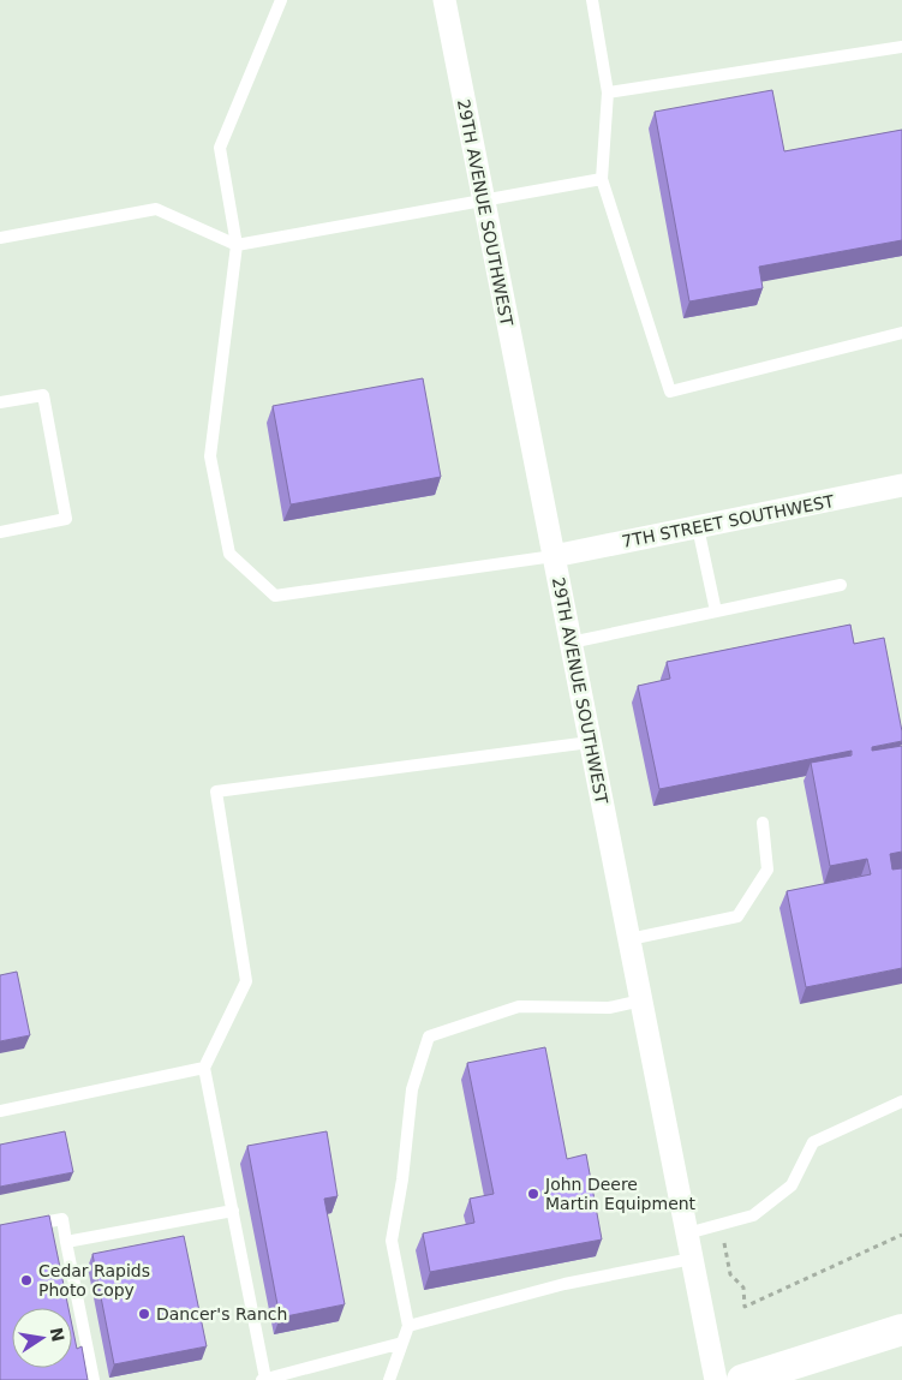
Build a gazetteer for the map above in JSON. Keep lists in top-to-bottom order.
{
  "streets": {
    "street": ["29TH AVENUE SOUTHWEST", "7TH STREET SOUTHWEST"]
  },
  "crossings": [
    ["29TH AVENUE SOUTHWEST", "7TH STREET SOUTHWEST"]
  ],
  "places": ["John Deere Martin Equipment", "Cedar Rapids Photo Copy", "Dancer's Ranch"],
  "north": "right"
}
